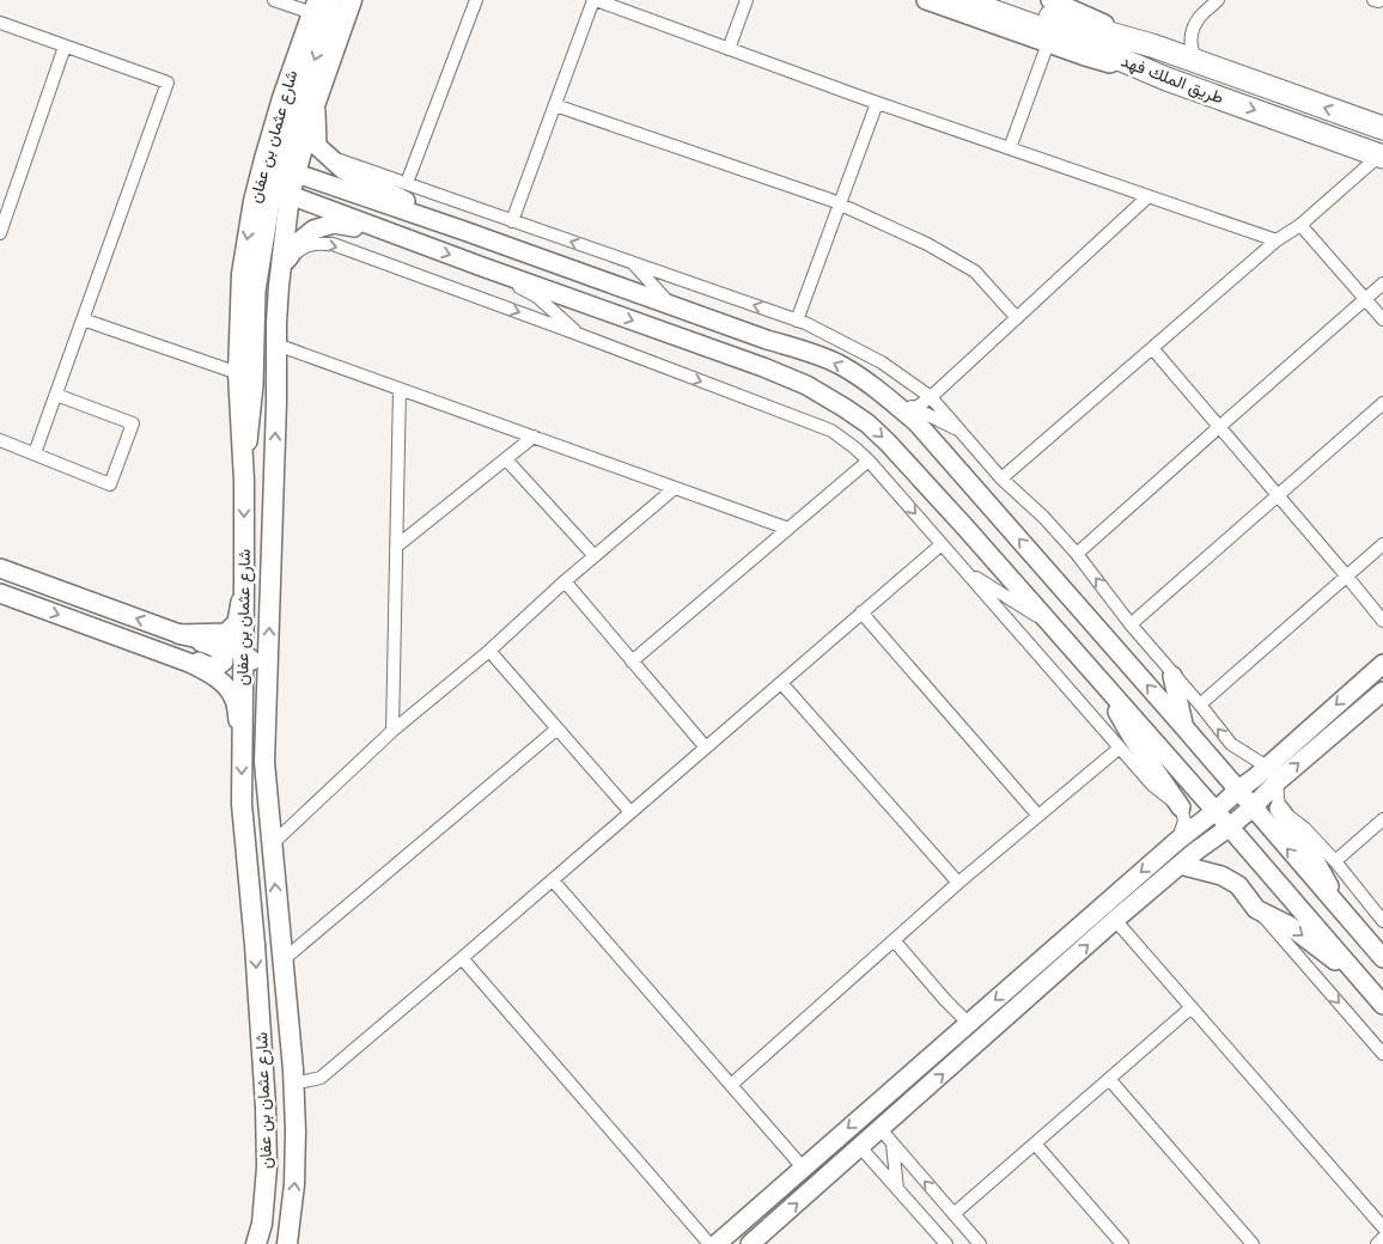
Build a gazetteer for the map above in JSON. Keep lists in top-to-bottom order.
{
  "streets": {
    "highway": ["طريق الملك فهد"],
    "main road": ["شارع عثمان بن عفان"]
  }
}
